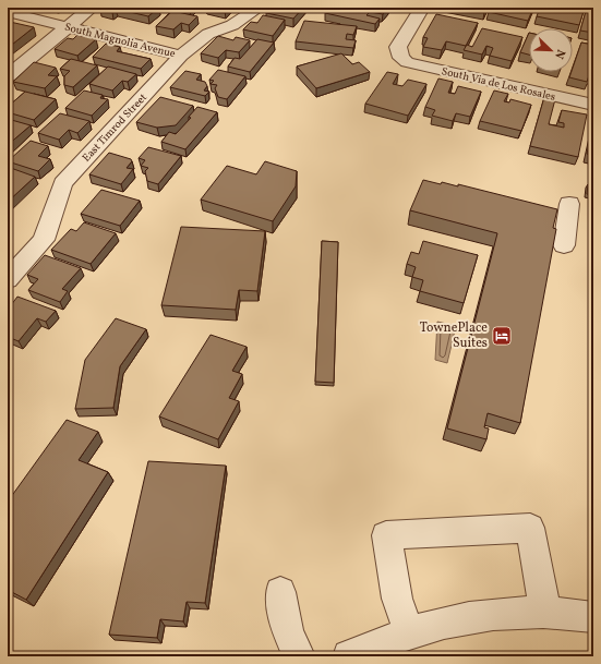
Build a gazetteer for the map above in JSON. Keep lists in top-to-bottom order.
{
  "streets": {
    "street": ["South Magnolia Avenue", "South Via de Los Rosales", "East Timrod Street"]
  },
  "crossings": [
    ["South Magnolia Avenue", "East Timrod Street"]
  ],
  "places": {
    "hotel": ["TownePlace Suites"]
  },
  "north": "bottom right"
}
